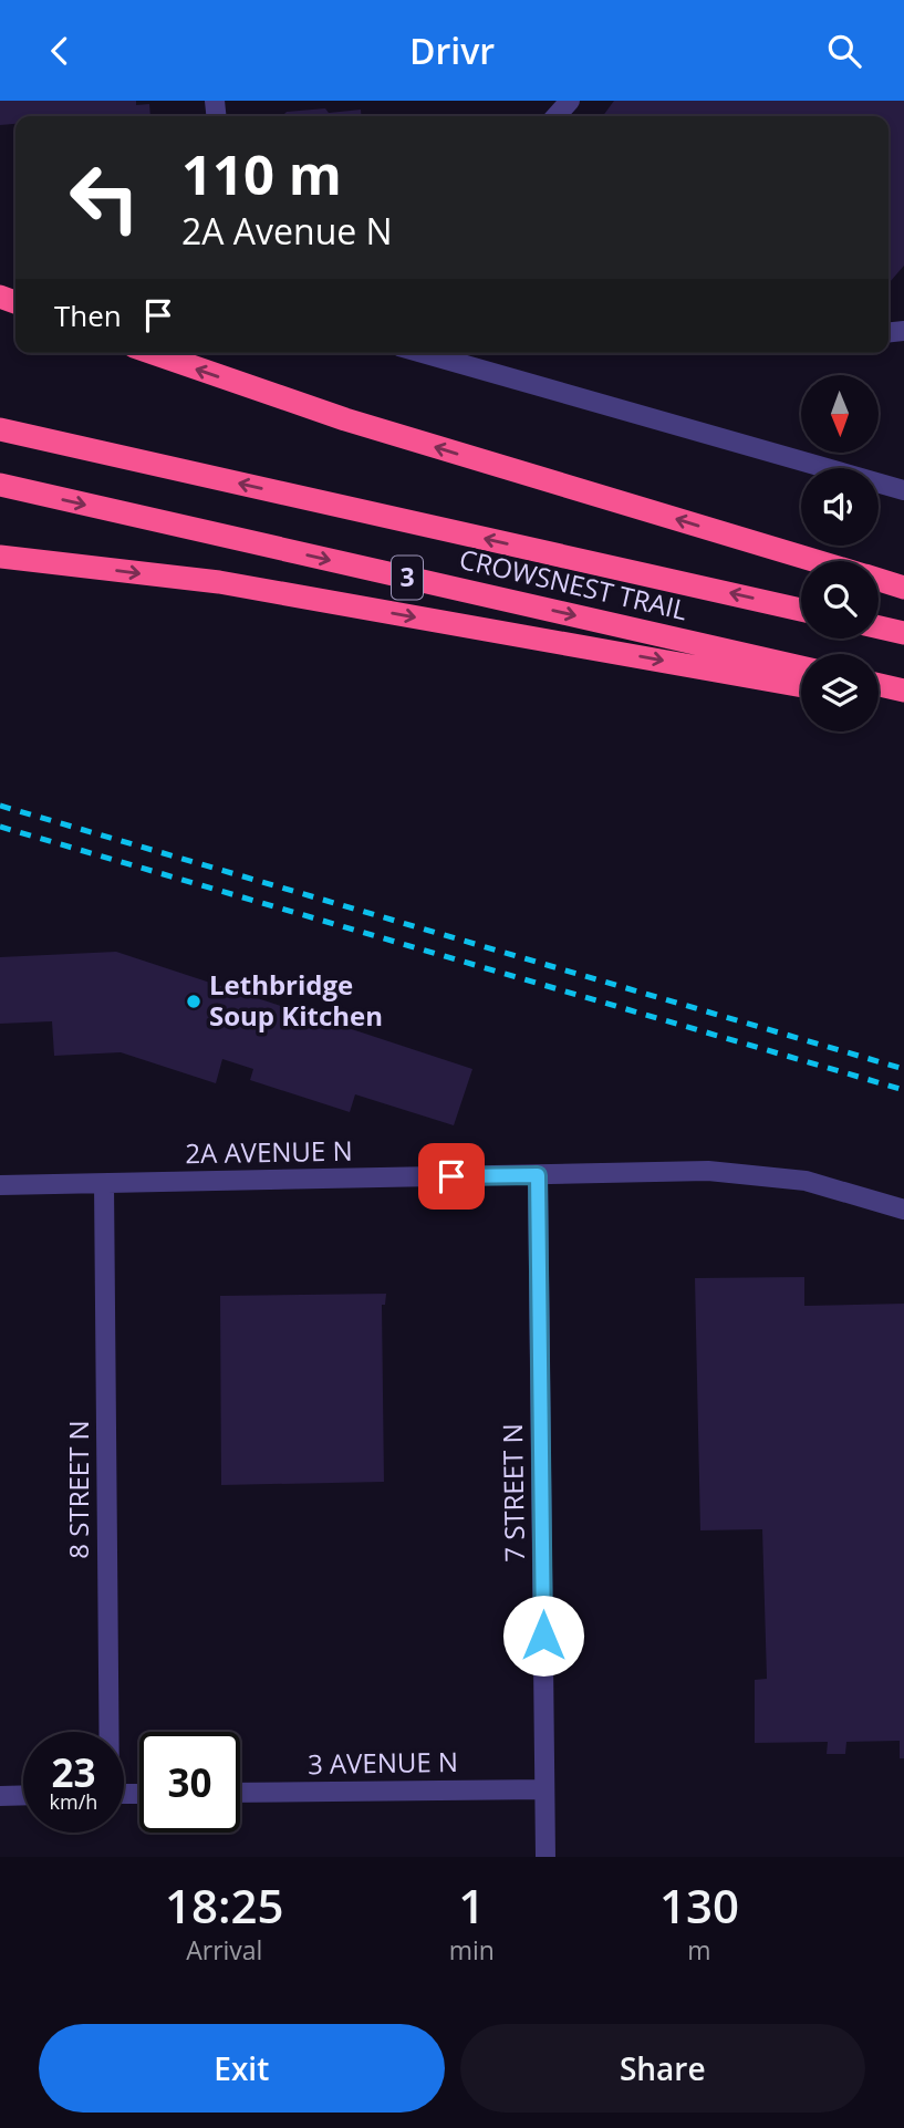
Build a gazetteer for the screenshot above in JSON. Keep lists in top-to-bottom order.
{
  "streets": {
    "highway": ["3", "CROWSNEST TRAIL"],
    "street": [
      "2A AVENUE N",
      "8 STREET N",
      "7 STREET N",
      "3 AVENUE N"
    ]
  },
  "crossings": [
    ["2A AVENUE N", "8 STREET N"],
    ["2A AVENUE N", "7 STREET N"],
    ["7 STREET N", "3 AVENUE N"]
  ],
  "places": ["Lethbridge Soup Kitchen"],
  "north": "bottom",
  "page": {
    "header": "Drivr",
    "turn": ["110 m", "2A Avenue N"],
    "then": "Then",
    "speed": "23 km/h",
    "limit": "30",
    "eta": [
      "18:25",
      "Arrival",
      "1",
      "min",
      "130",
      "m"
    ],
    "buttons": ["Exit", "Share"]
  }
}
